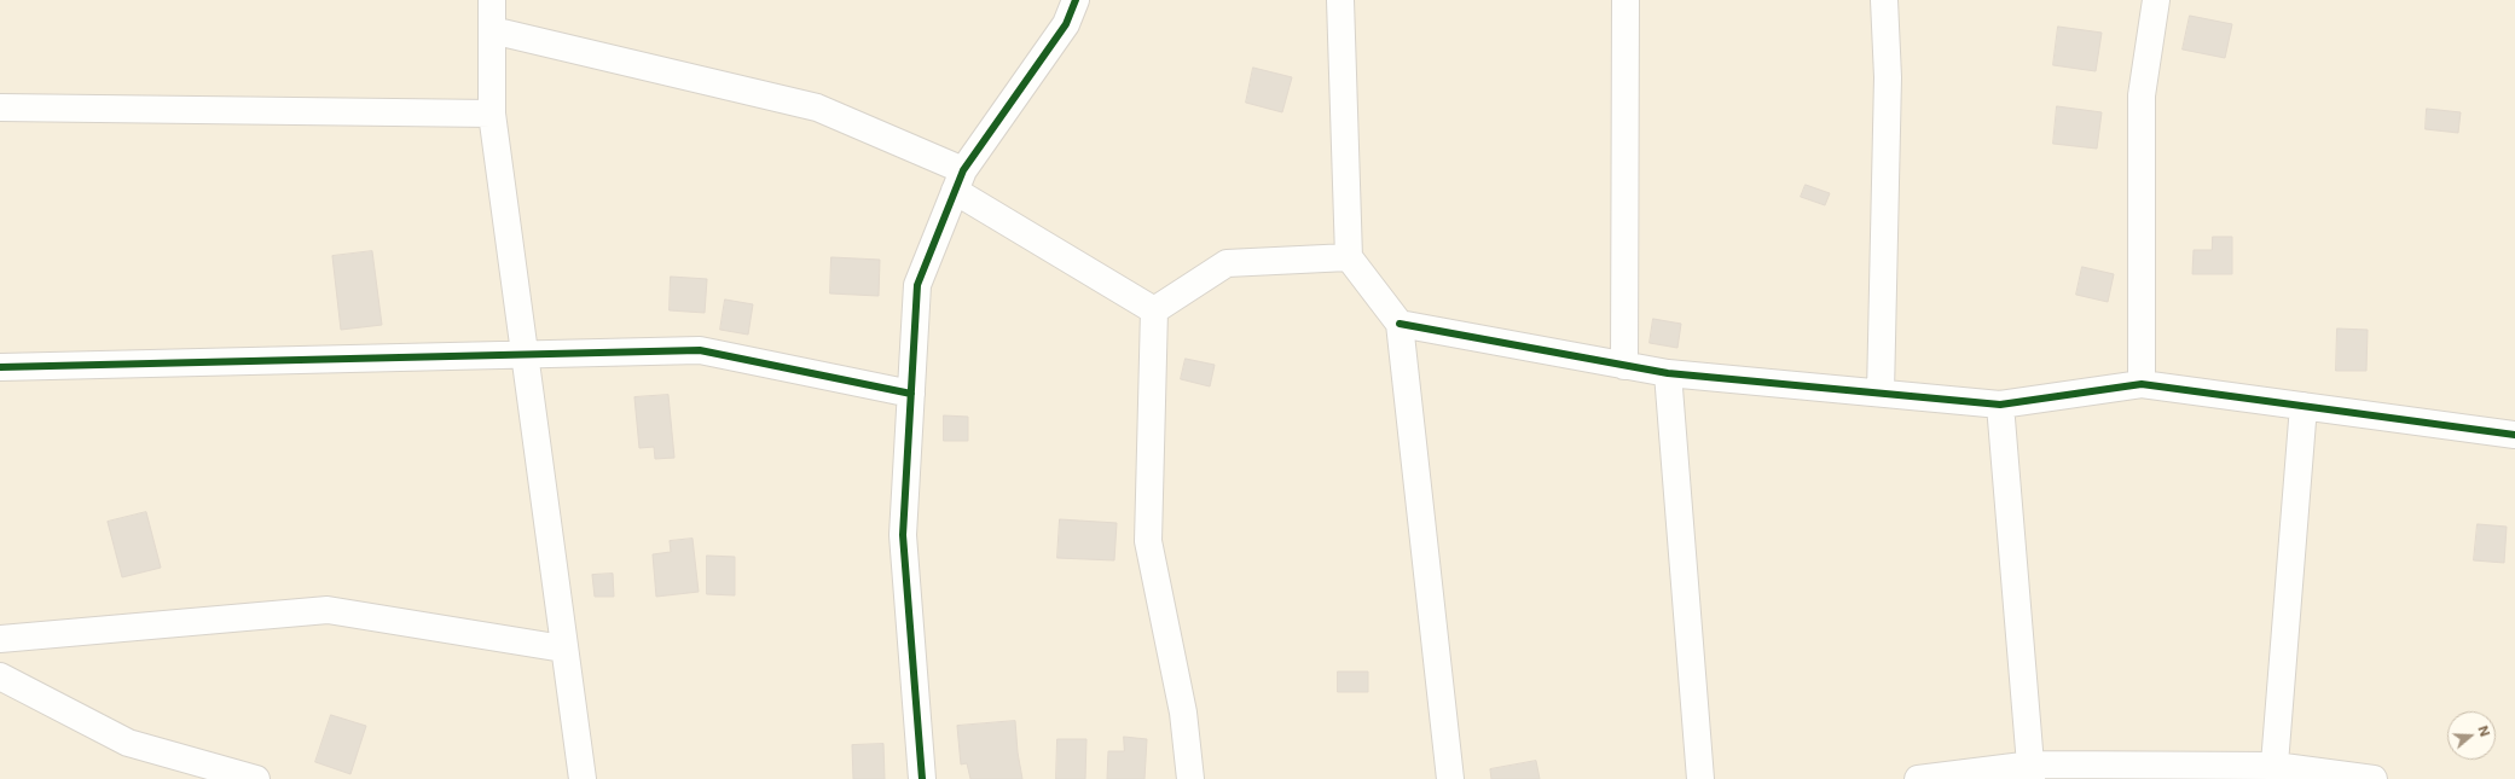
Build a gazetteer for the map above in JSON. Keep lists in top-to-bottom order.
{
  "north": "right"
}
